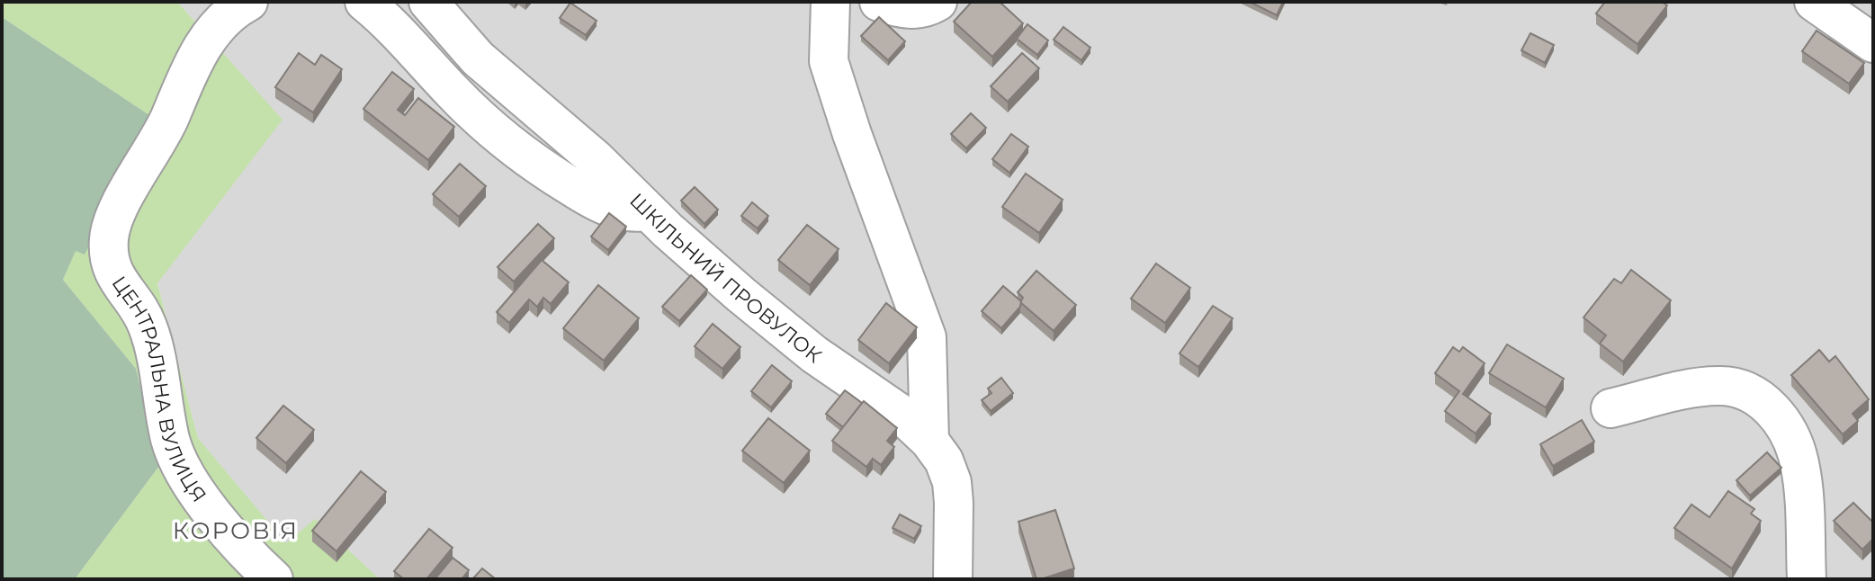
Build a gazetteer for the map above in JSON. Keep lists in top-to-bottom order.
{
  "streets": {
    "street": ["ШКІЛЬНИЙ ПРОВУЛОК", "ЦЕНТРАЛЬНА ВУЛИЦЯ"]
  },
  "districts": ["КОРОВІЯ"]
}
